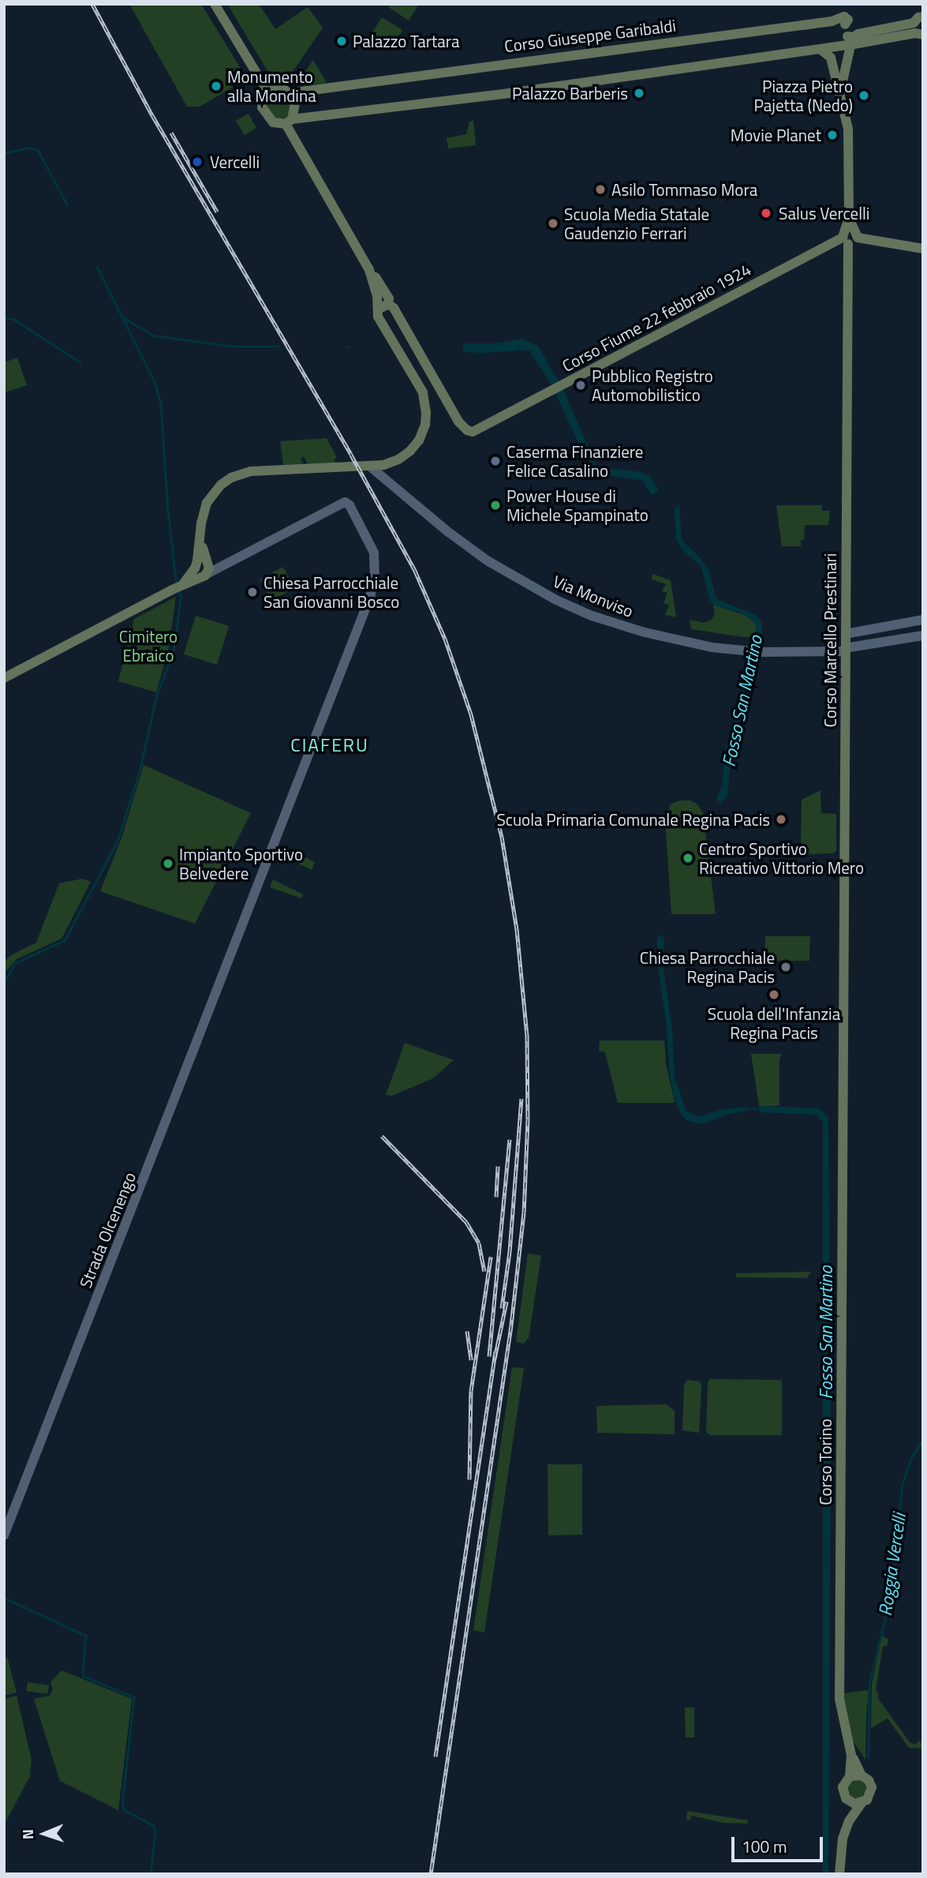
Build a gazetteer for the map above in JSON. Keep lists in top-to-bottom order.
{
  "streets": {
    "main road": [
      "Corso Giuseppe Garibaldi",
      "Corso Fiume 22 febbraio 1924",
      "Corso Marcello Prestinari",
      "Corso Torino"
    ],
    "street": ["Via Monviso", "Strada Olcenengo"]
  },
  "crossings": [
    ["Corso Fiume 22 febbraio 1924", "Corso Marcello Prestinari"],
    ["Via Monviso", "Corso Marcello Prestinari"],
    ["Corso Marcello Prestinari", "Corso Torino"]
  ],
  "districts": ["CIAFERU"],
  "water": ["Fosso San Martino", "Roggia Vercelli"],
  "parks": ["Cimitero Ebraico"],
  "places": [
    "Palazzo Tartara",
    "Monumento alla Mondina",
    "Palazzo Barberis",
    "Piazza Pietro Pajetta (Nedo)",
    "Movie Planet",
    "Vercelli",
    "Asilo Tommaso Mora",
    "Salus Vercelli",
    "Scuola Media Statale Gaudenzio Ferrari",
    "Pubblico Registro Automobilistico",
    "Caserma Finanziere Felice Casalino",
    "Power House di Michele Spampinato",
    "Chiesa Parrocchiale San Giovanni Bosco",
    "Scuola Primaria Comunale Regina Pacis",
    "Centro Sportivo Ricreativo Vittorio Mero",
    "Impianto Sportivo Belvedere",
    "Chiesa Parrocchiale Regina Pacis",
    "Scuola dell'Infanzia Regina Pacis"
  ],
  "scale_bar": "100 m",
  "north": "left"
}
